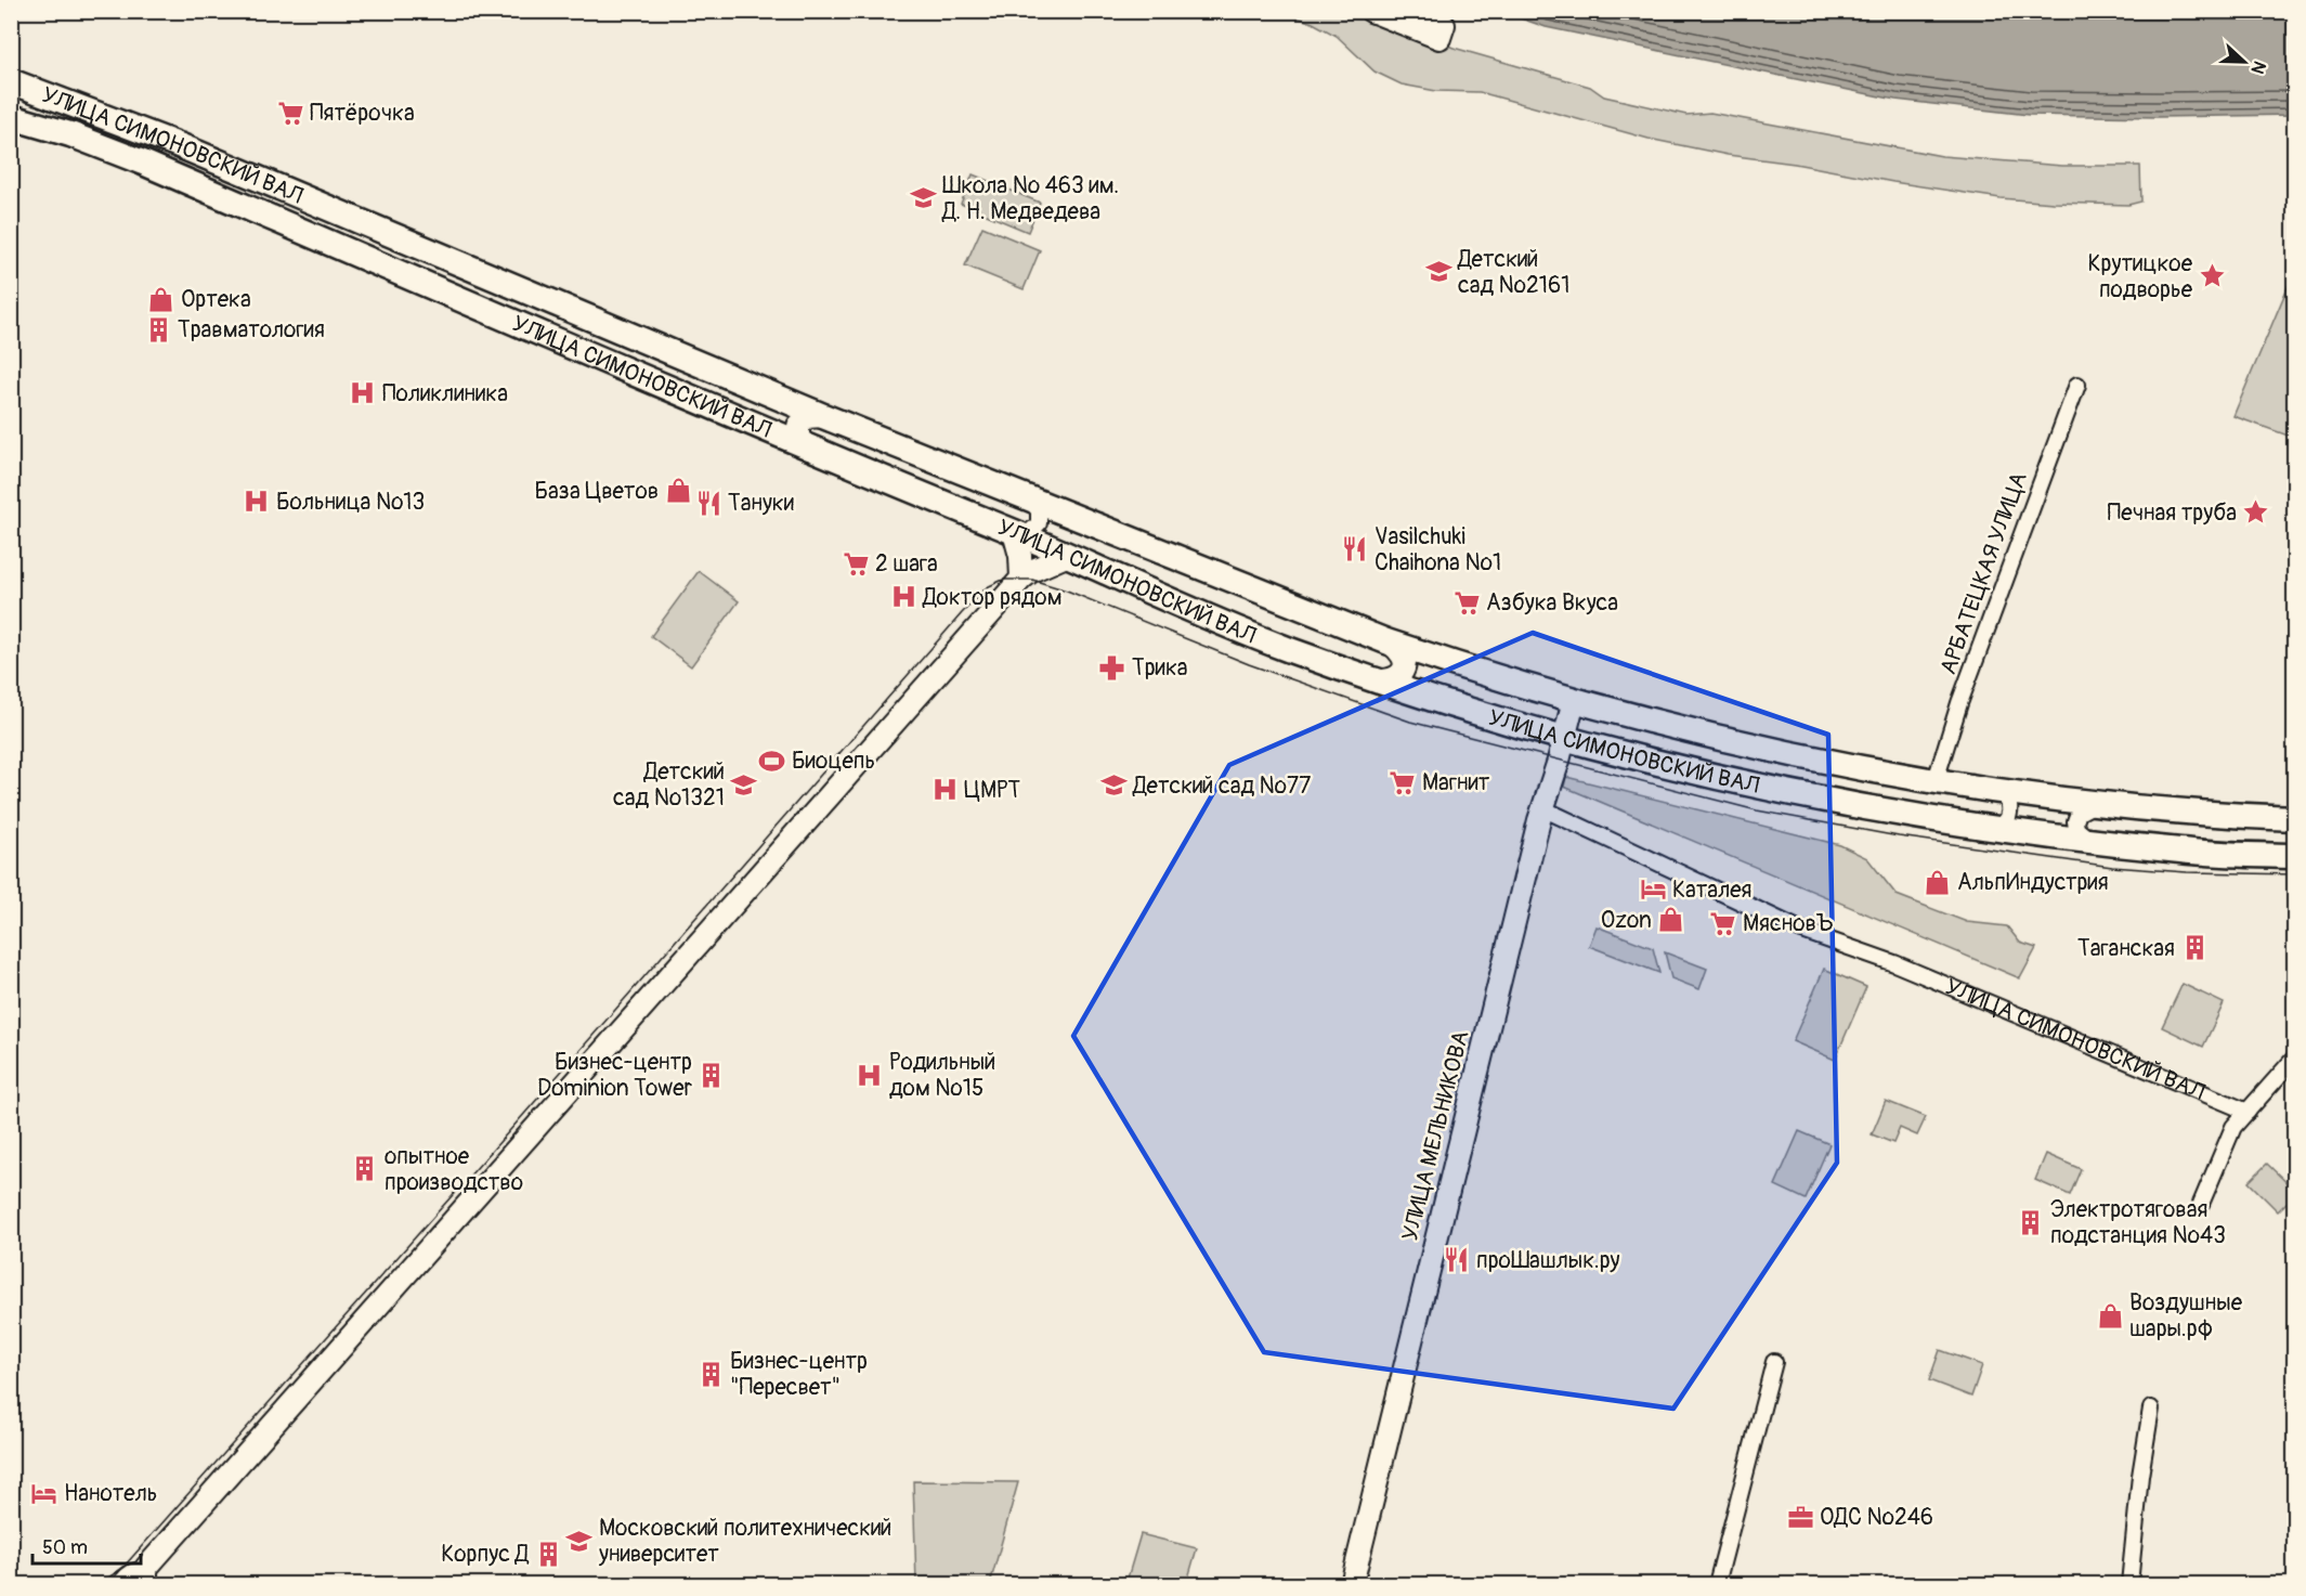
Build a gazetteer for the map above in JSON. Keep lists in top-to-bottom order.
{
  "streets": {
    "main road": ["УЛИЦА СИМОНОВСКИЙ ВАЛ"],
    "street": ["АРБАТЕЦКАЯ УЛИЦА", "УЛИЦА МЕЛЬНИКОВА"]
  },
  "crossings": [
    ["УЛИЦА СИМОНОВСКИЙ ВАЛ", "АРБАТЕЦКАЯ УЛИЦА"],
    ["УЛИЦА СИМОНОВСКИЙ ВАЛ", "УЛИЦА МЕЛЬНИКОВА"]
  ],
  "places": {
    "supermarket": [
      "Пятёрочка",
      "2 шага",
      "Азбука Вкуса",
      "Магнит",
      "МясновЪ"
    ],
    "school or university": [
      "Школа № 463 им. Д. Н. Медведева",
      "Детский сад №2161",
      "Детский сад №1321",
      "Детский сад №77",
      "Московский политехнический университет"
    ],
    "place": ["Крутицкое подворье", "Печная труба"],
    "shop": [
      "Ортека",
      "База Цветов",
      "АльпИндустрия",
      "Ozon",
      "Воздушные шары.рф"
    ],
    "building": [
      "Травматология",
      "Таганская",
      "Бизнес-центр Dominion Tower",
      "опытное производство",
      "Электротяговая подстанция №43",
      "Бизнес-центр \"Пересвет\"",
      "Корпус Д"
    ],
    "hospital": [
      "Поликлиника",
      "Больница №13",
      "Доктор рядом",
      "ЦМРТ",
      "Родильный дом №15"
    ],
    "restaurant": ["Тануки", "Vasilchuki Chaihona №1", "проШашлык.ру"],
    "pharmacy": ["Трика"],
    "sports": ["Биоцепь"],
    "hotel": ["Каталея", "Нанотель"],
    "office": ["ОДС №246"]
  },
  "scale_bar": "50 m",
  "north": "right"
}
